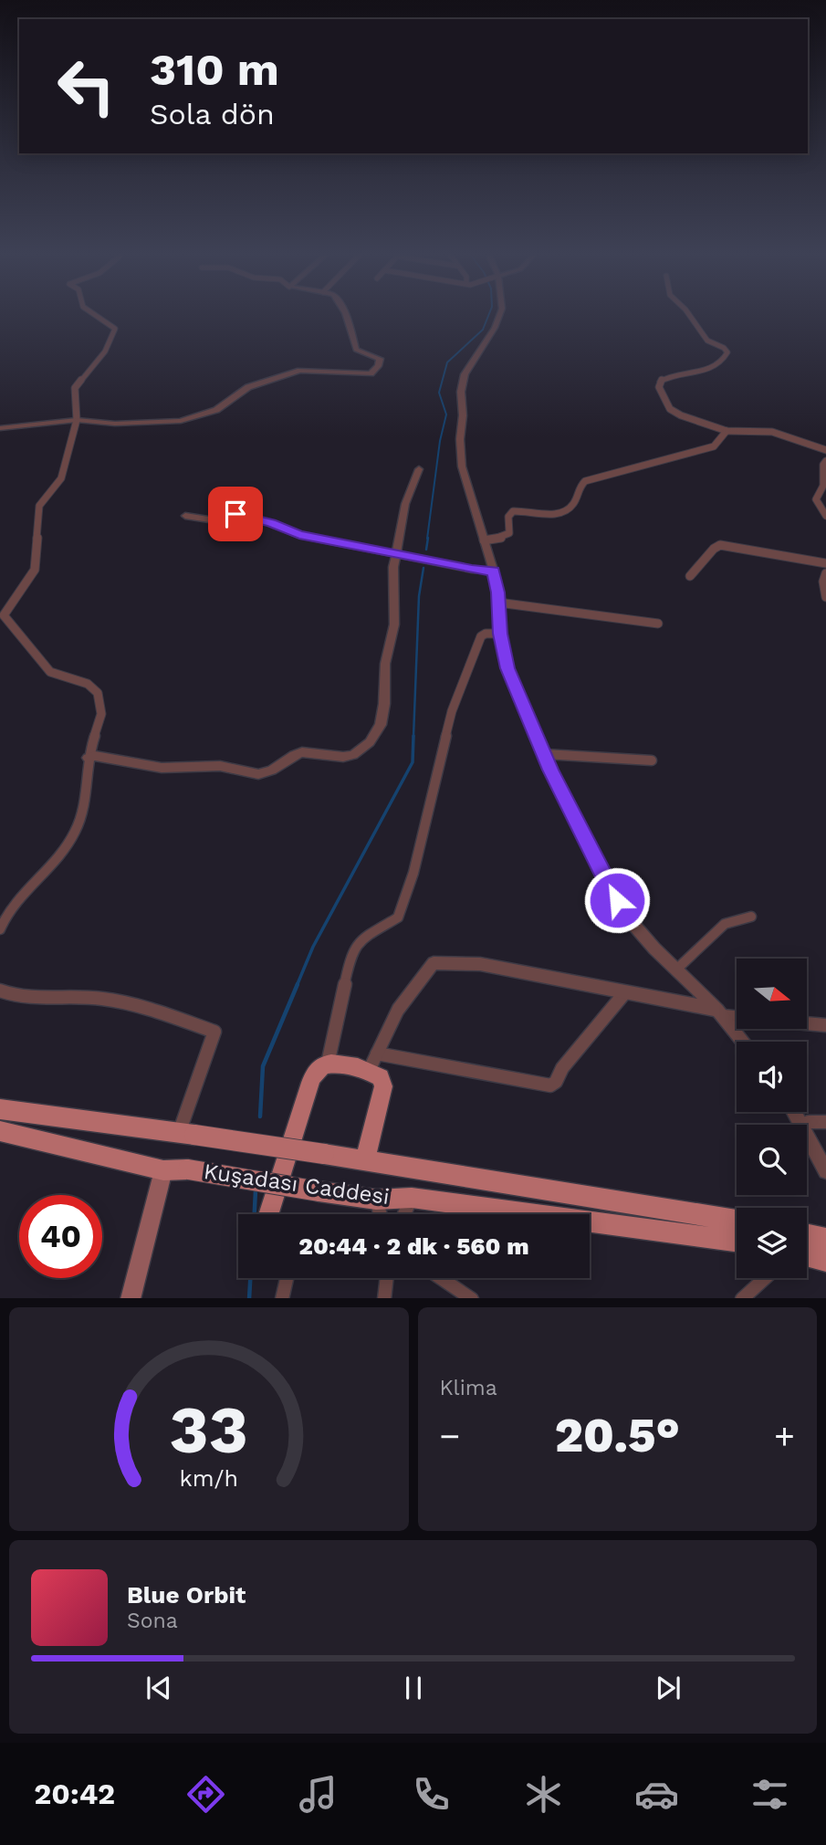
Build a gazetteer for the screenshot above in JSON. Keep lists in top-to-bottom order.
{
  "streets": {
    "main road": ["Kuşadası Caddesi"]
  },
  "north": "right",
  "page": {
    "turn": ["310 m", "Sola dön"],
    "limit": "40",
    "trip": "20:44 · 2 dk · 560 m",
    "tile": "Klima",
    "heat": ["−", "20.5°", "+"],
    "song": ["Blue Orbit", "Sona"],
    "tabs": "20:42",
    "gauge": ["33", "km/h"]
  }
}
